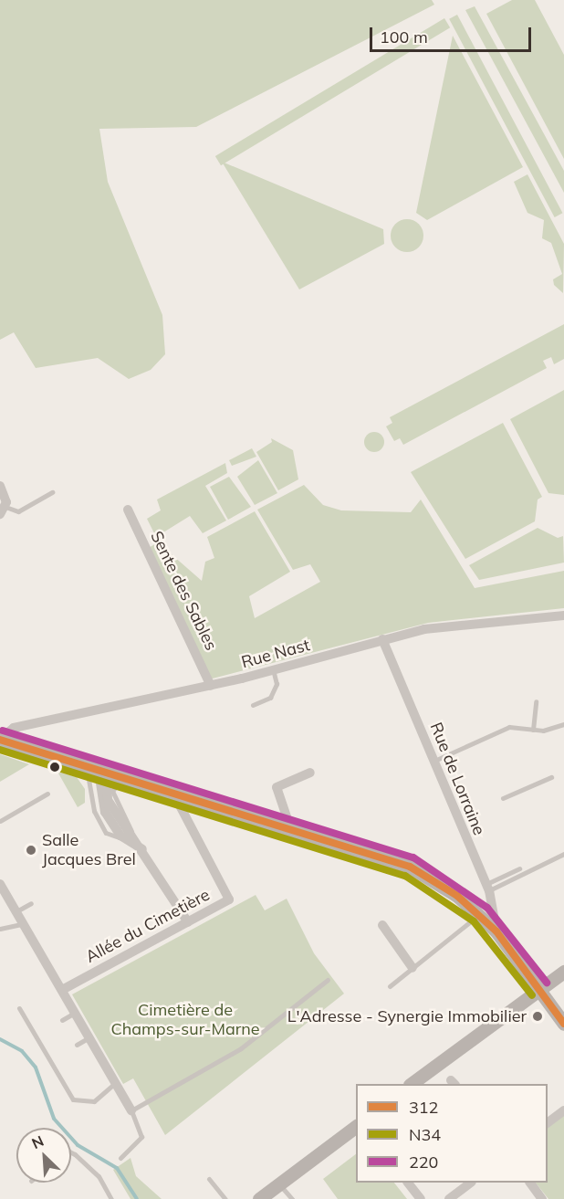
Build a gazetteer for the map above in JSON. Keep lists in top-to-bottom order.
{
  "streets": {
    "street": [
      "Sente des Sables",
      "Rue Nast",
      "Rue de Lorraine",
      "Allée du Cimetière"
    ]
  },
  "crossings": [
    ["Sente des Sables", "Rue Nast"],
    ["Rue Nast", "Rue de Lorraine"]
  ],
  "parks": ["Cimetière de Champs-sur-Marne"],
  "places": ["Salle Jacques Brel", "L'Adresse - Synergie Immobilier"],
  "lines": ["transit line 220", "transit line 312", "transit line N34"],
  "legend": ["312", "N34", "220"],
  "scale_bar": "100 m",
  "north": "top left"
}
